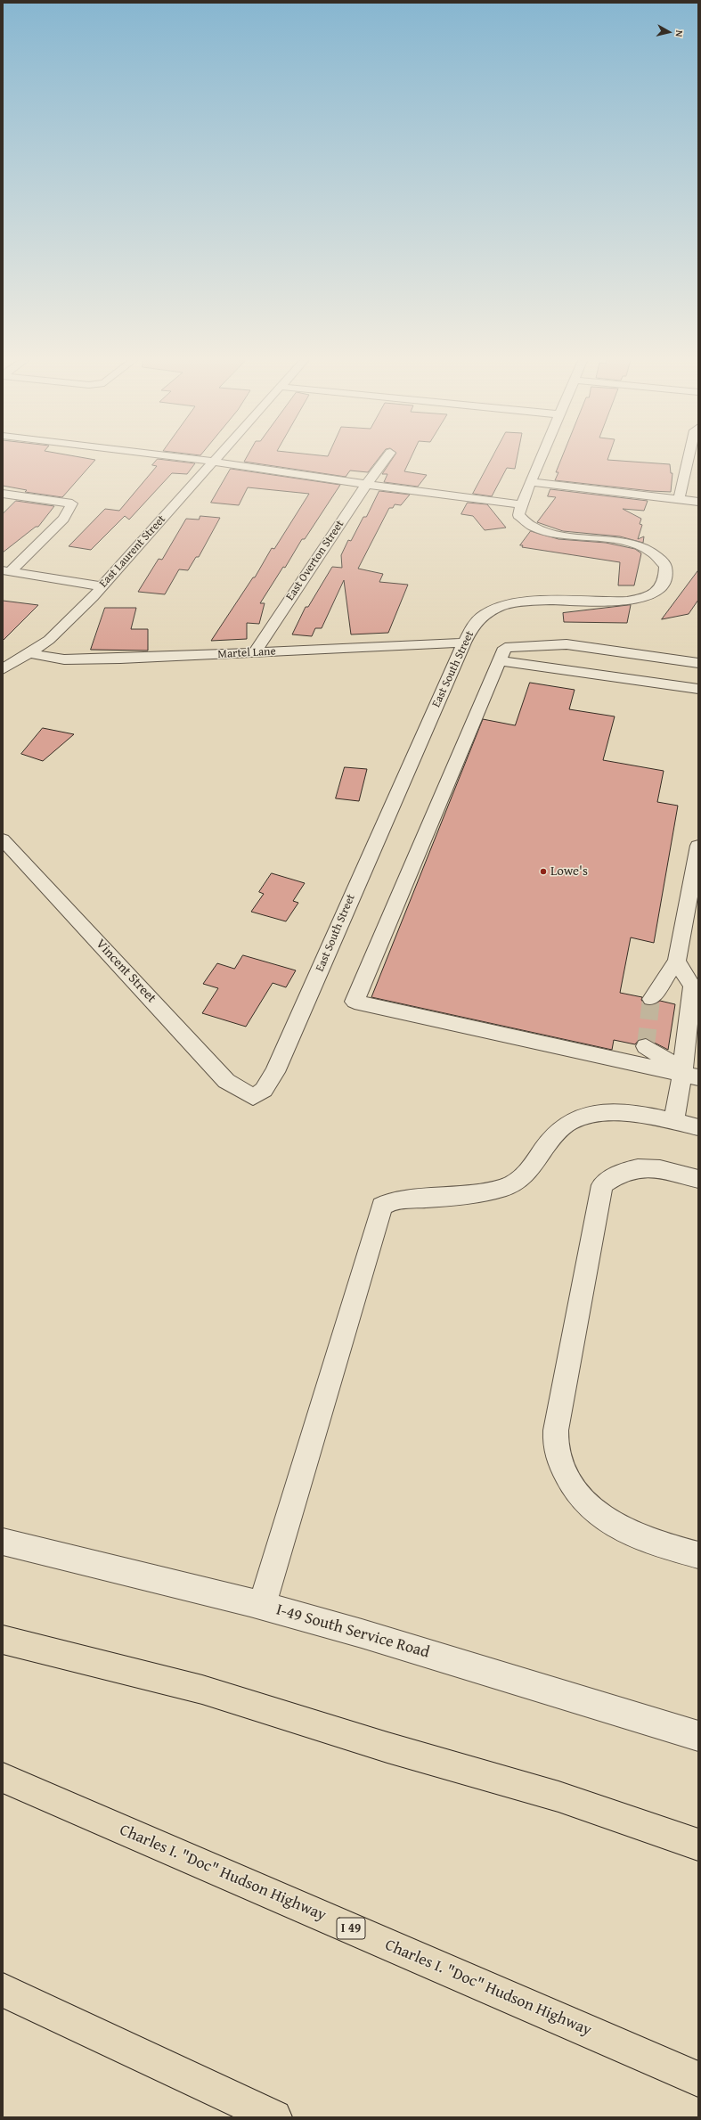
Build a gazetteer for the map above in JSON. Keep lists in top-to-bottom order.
{
  "streets": {
    "highway": ["Charles I. \"Doc\" Hudson Highway", "I 49"],
    "street": [
      "East Laurent Street",
      "East Overton Street",
      "Martel Lane",
      "East South Street",
      "Vincent Street",
      "I-49 South Service Road"
    ]
  },
  "crossings": [
    ["East Laurent Street", "Martel Lane"],
    ["East Overton Street", "Martel Lane"],
    ["Martel Lane", "East South Street"],
    ["East South Street", "Vincent Street"]
  ],
  "places": ["Lowe's"],
  "north": "right"
}
